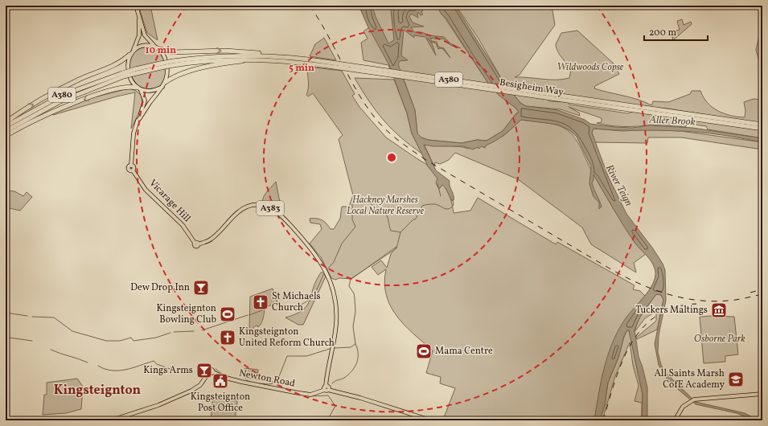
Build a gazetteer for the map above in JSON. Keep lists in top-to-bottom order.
{
  "streets": {
    "highway": ["A380", "Besigheim Way"],
    "main road": ["Vicarage Hill", "A383", "Newton Road"]
  },
  "crossings": [
    ["A380", "Besigheim Way"],
    ["A380", "A383"],
    ["Vicarage Hill", "A383"],
    ["Vicarage Hill", "Newton Road"]
  ],
  "districts": ["Kingsteignton"],
  "water": ["Aller Brook", "River Teign"],
  "parks": ["Wildwoods Copse", "Hackney Marshes Local Nature Reserve", "Osborne Park"],
  "places": {
    "bar": ["Dew Drop Inn", "Kings Arms"],
    "church": ["St Michaels Church", "Kingsteignton United Reform Church"],
    "museum": ["Tuckers Maltings"],
    "sports": ["Kingsteignton Bowling Club", "Mama Centre"],
    "school or university": ["All Saints Marsh CofE Academy"],
    "public building": ["Kingsteignton Post Office"]
  },
  "scale_bar": "200 m",
  "rings": ["10 min", "5 min"]
}
